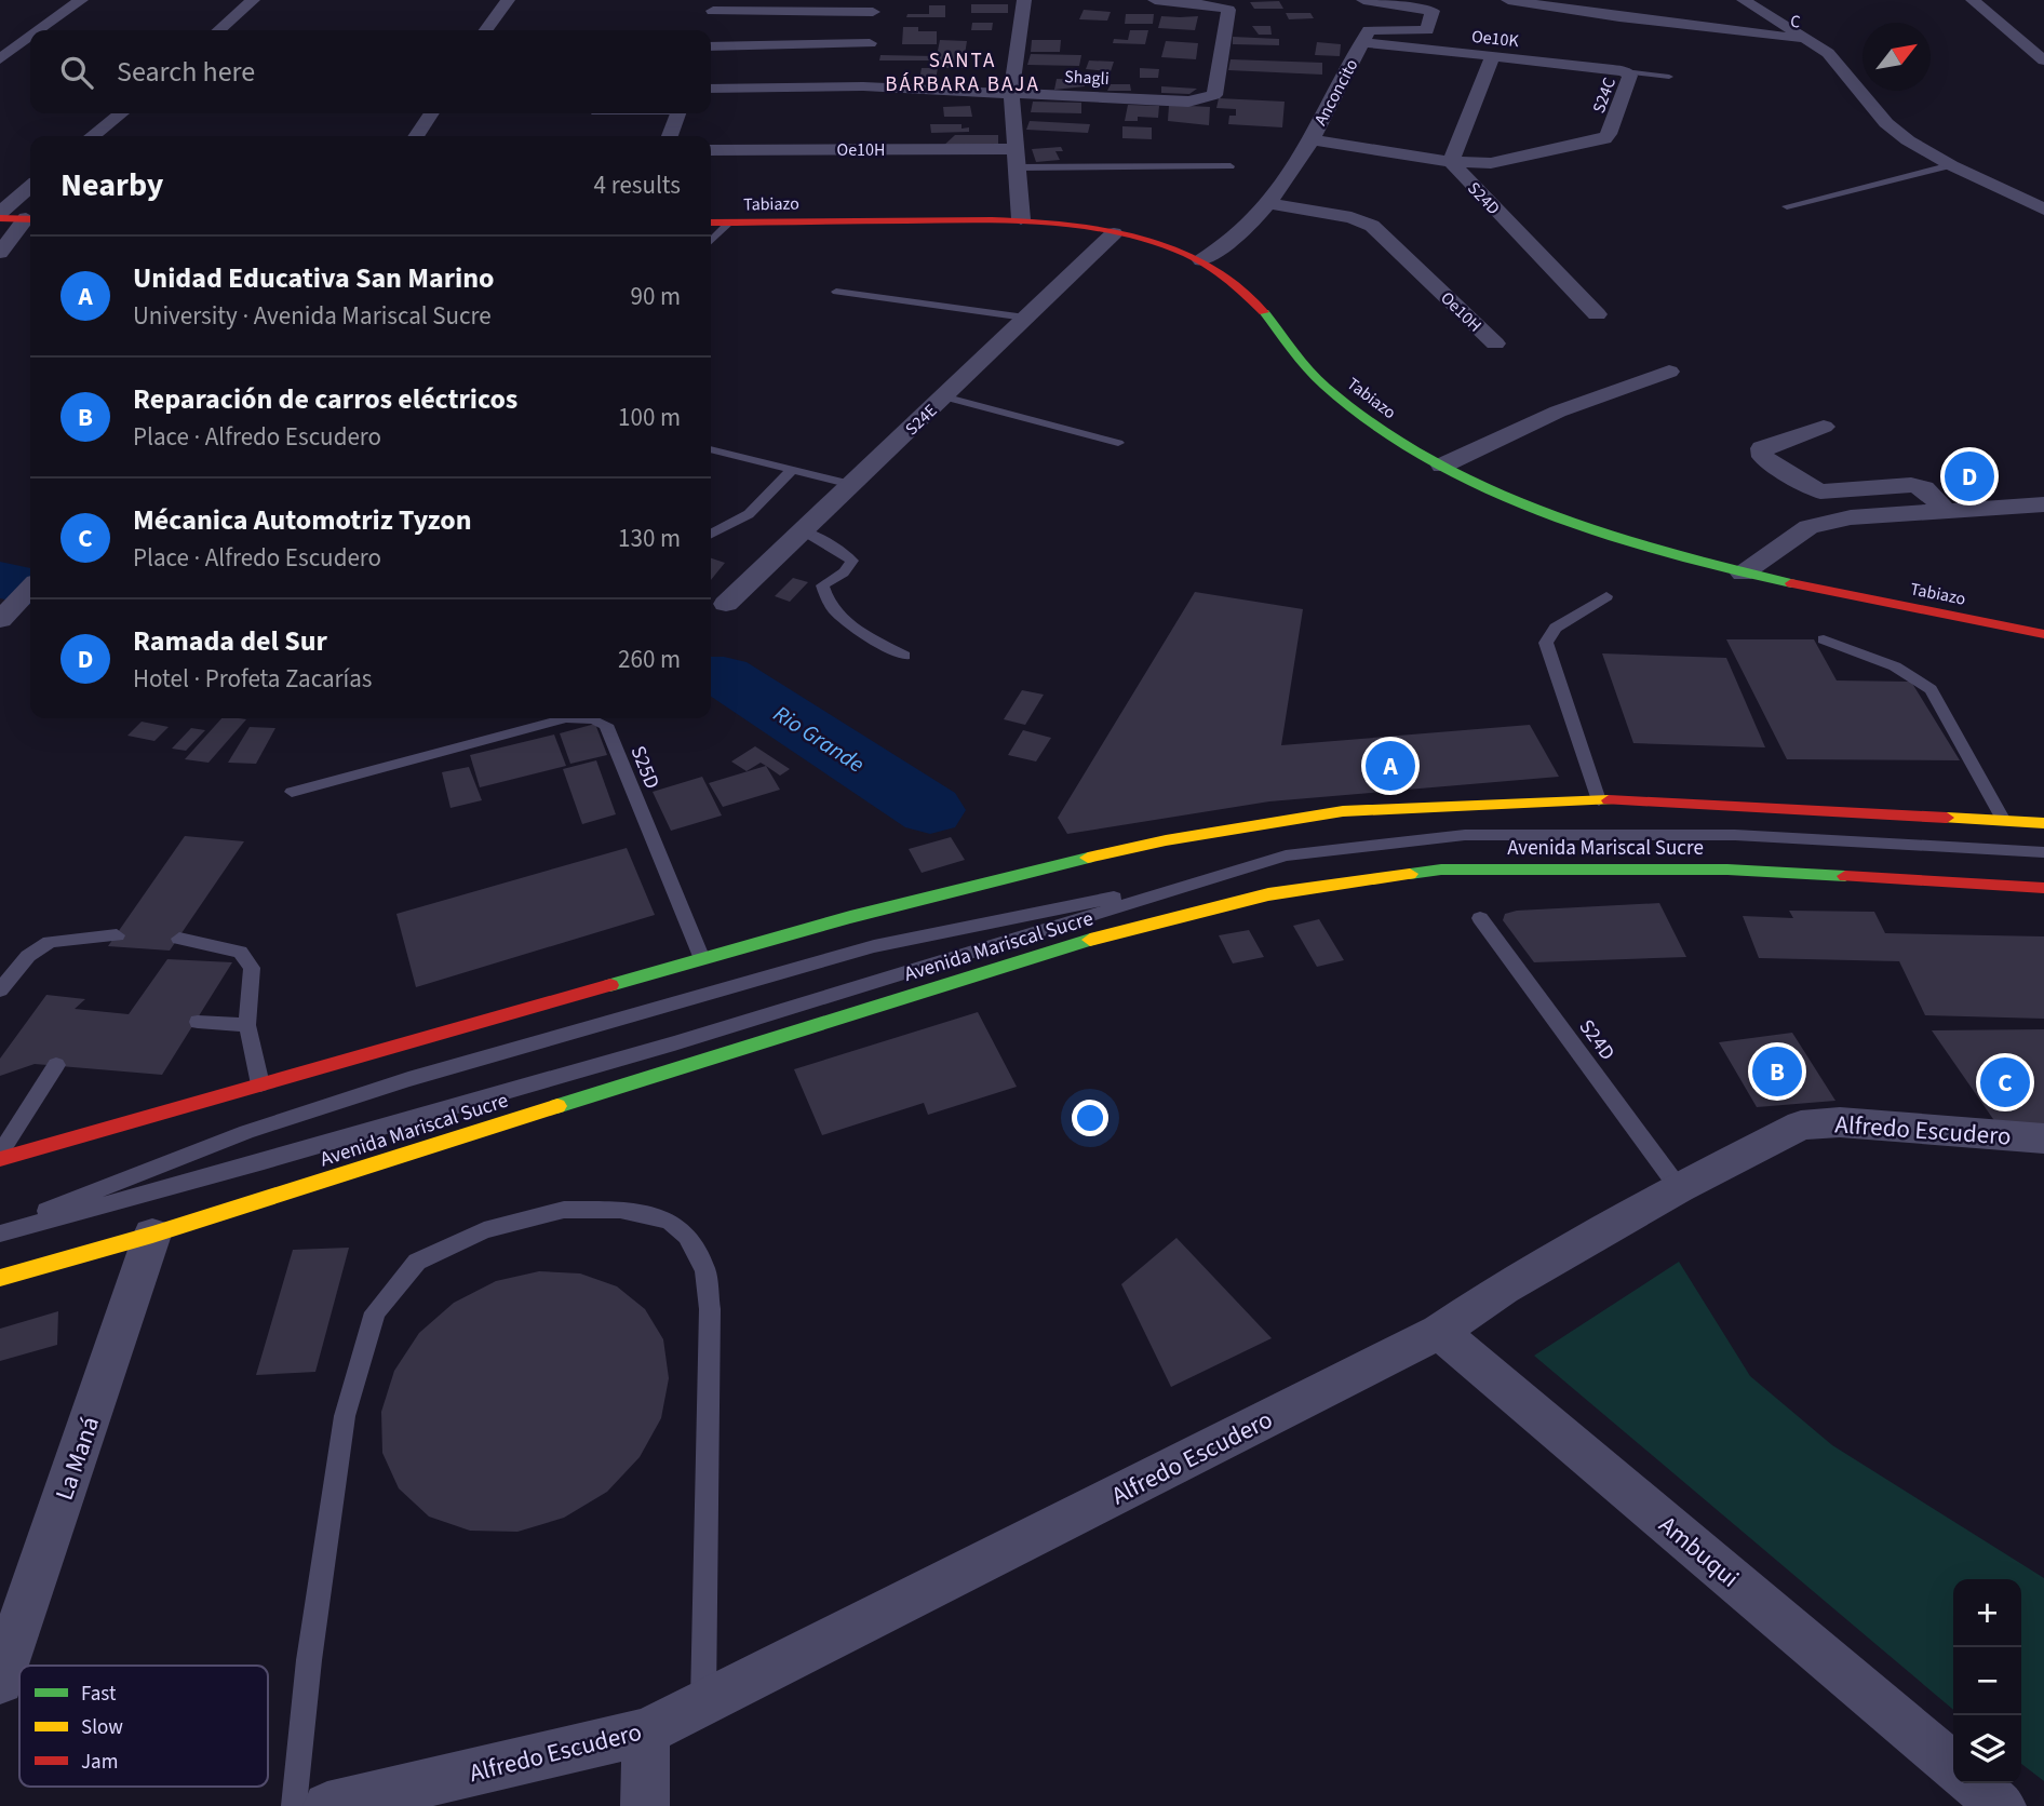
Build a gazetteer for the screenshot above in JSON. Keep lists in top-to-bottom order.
{
  "streets": {
    "main road": ["Tabiazo", "Avenida Mariscal Sucre"],
    "street": [
      "C",
      "Oe10K",
      "Shagli",
      "Anconcito",
      "S24C",
      "Oe10H",
      "S24D",
      "S24E",
      "Alfredo Escudero",
      "La Maná",
      "Ambuqui"
    ],
    "lane": ["S25D"]
  },
  "crossings": [
    ["Oe10K", "Anconcito"],
    ["Oe10K", "S24C"],
    ["Oe10K", "S24D"],
    ["Anconcito", "Oe10H"],
    ["Anconcito", "Tabiazo"],
    ["S24C", "S24D"],
    ["S24D", "Alfredo Escudero"],
    ["Tabiazo", "S24E"],
    ["S25D", "Avenida Mariscal Sucre"],
    ["Avenida Mariscal Sucre", "La Maná"],
    ["Alfredo Escudero", "Ambuqui"]
  ],
  "districts": ["SANTA BÁRBARA BAJA"],
  "water": ["Rio Grande"],
  "legend": ["Fast", "Slow", "Jam"],
  "north": "top right",
  "page": {
    "search": "Search here",
    "heading": ["Nearby", "4 results"],
    "list": [
      {
        "mark": "A",
        "name": "Unidad Educativa San Marino",
        "note": "University · Avenida Mariscal Sucre",
        "value": "90 m"
      },
      {
        "mark": "B",
        "name": "Reparación de carros eléctricos",
        "note": "Place · Alfredo Escudero",
        "value": "100 m"
      },
      {
        "mark": "C",
        "name": "Mécanica Automotriz Tyzon",
        "note": "Place · Alfredo Escudero",
        "value": "130 m"
      },
      {
        "mark": "D",
        "name": "Ramada del Sur",
        "note": "Hotel · Profeta Zacarías",
        "value": "260 m"
      }
    ],
    "pins": [
      "D",
      "A",
      "B",
      "C"
    ],
    "map_buttons": ["+", "−"]
  }
}
